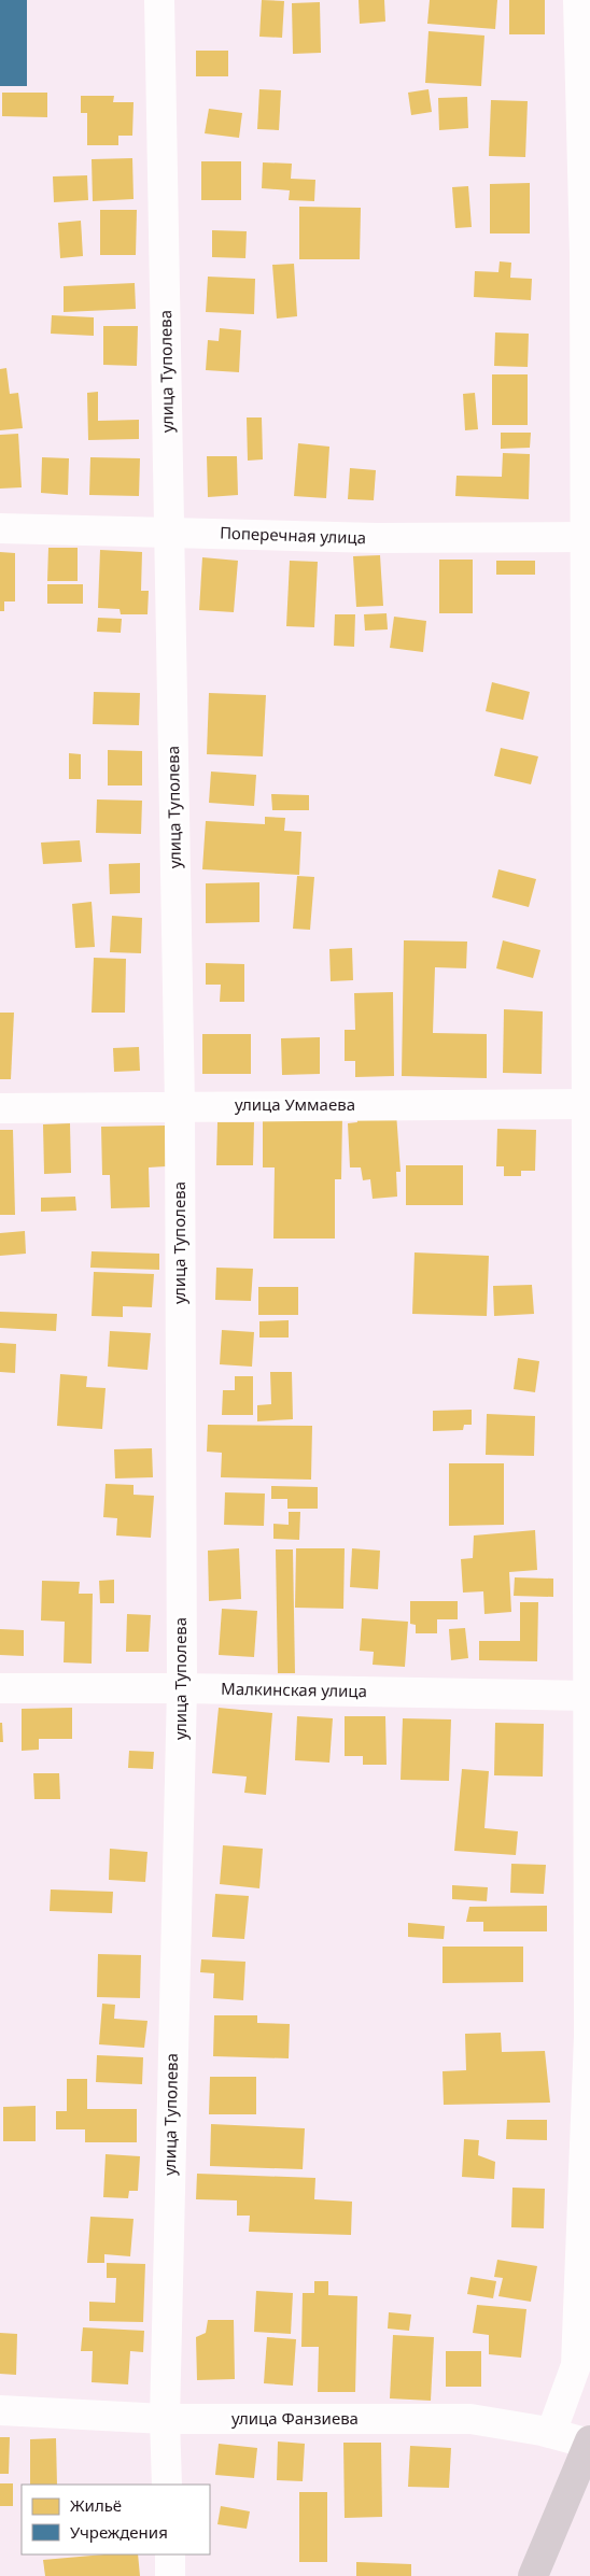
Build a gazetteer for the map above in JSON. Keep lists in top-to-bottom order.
{
  "streets": {
    "street": [
      "улица Туполева",
      "Поперечная улица",
      "улица Уммаева",
      "Малкинская улица",
      "улица Фанзиева"
    ]
  },
  "crossings": [
    ["улица Туполева", "Поперечная улица"],
    ["улица Туполева", "улица Уммаева"],
    ["улица Туполева", "Малкинская улица"],
    ["улица Туполева", "улица Фанзиева"]
  ],
  "legend": ["Жильё", "Учреждения"]
}
